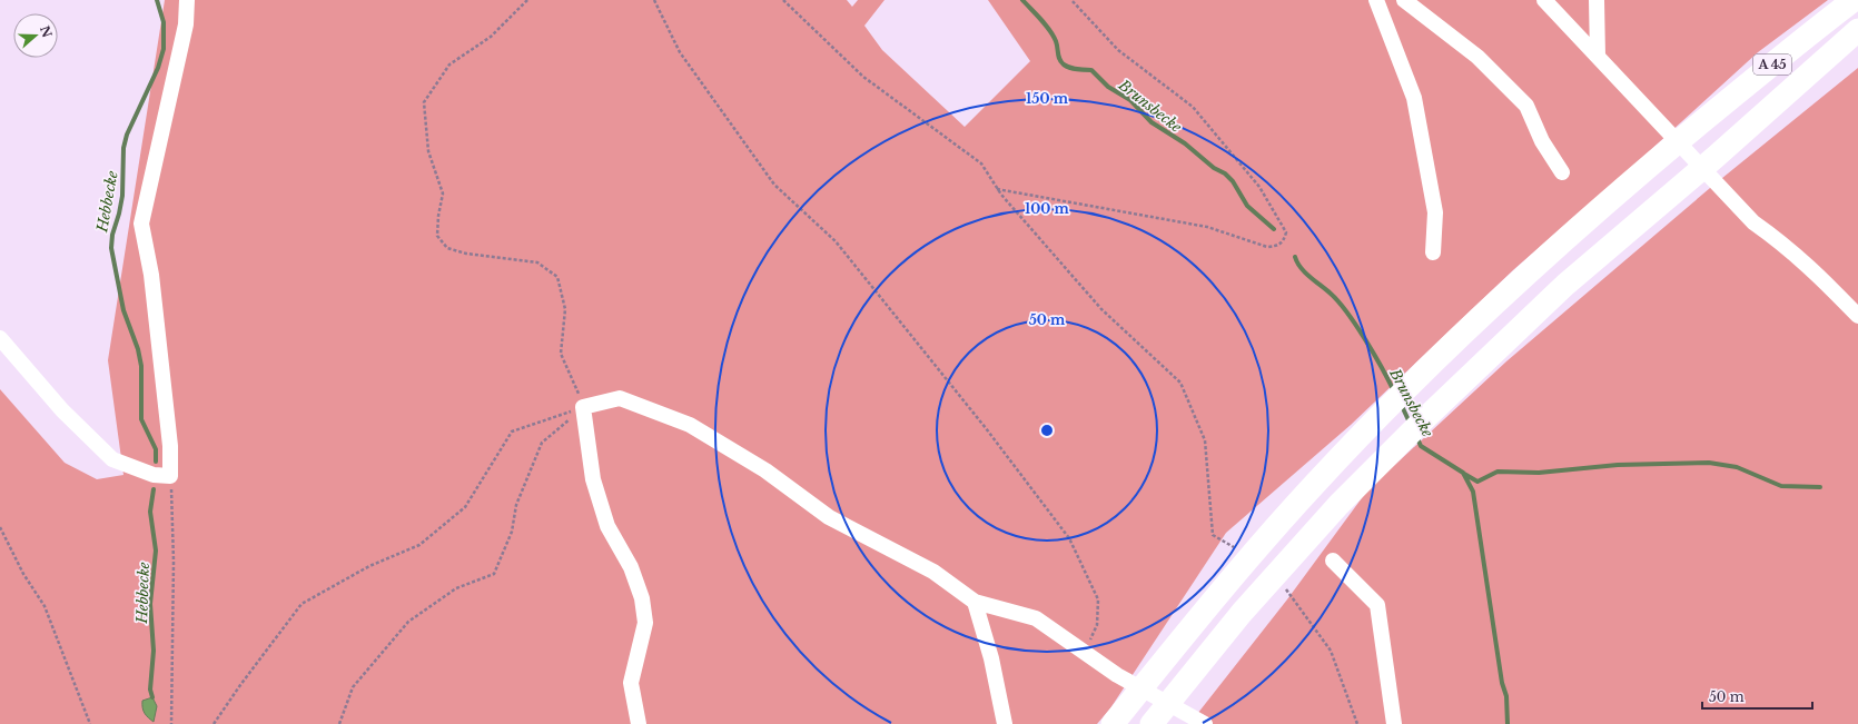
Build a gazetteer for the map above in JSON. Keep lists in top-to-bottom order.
{
  "streets": {
    "highway": ["A 45"]
  },
  "water": ["Brunsbecke", "Hebbecke"],
  "scale_bar": "50 m",
  "north": "right",
  "rings": ["150 m", "100 m", "50 m"]
}
